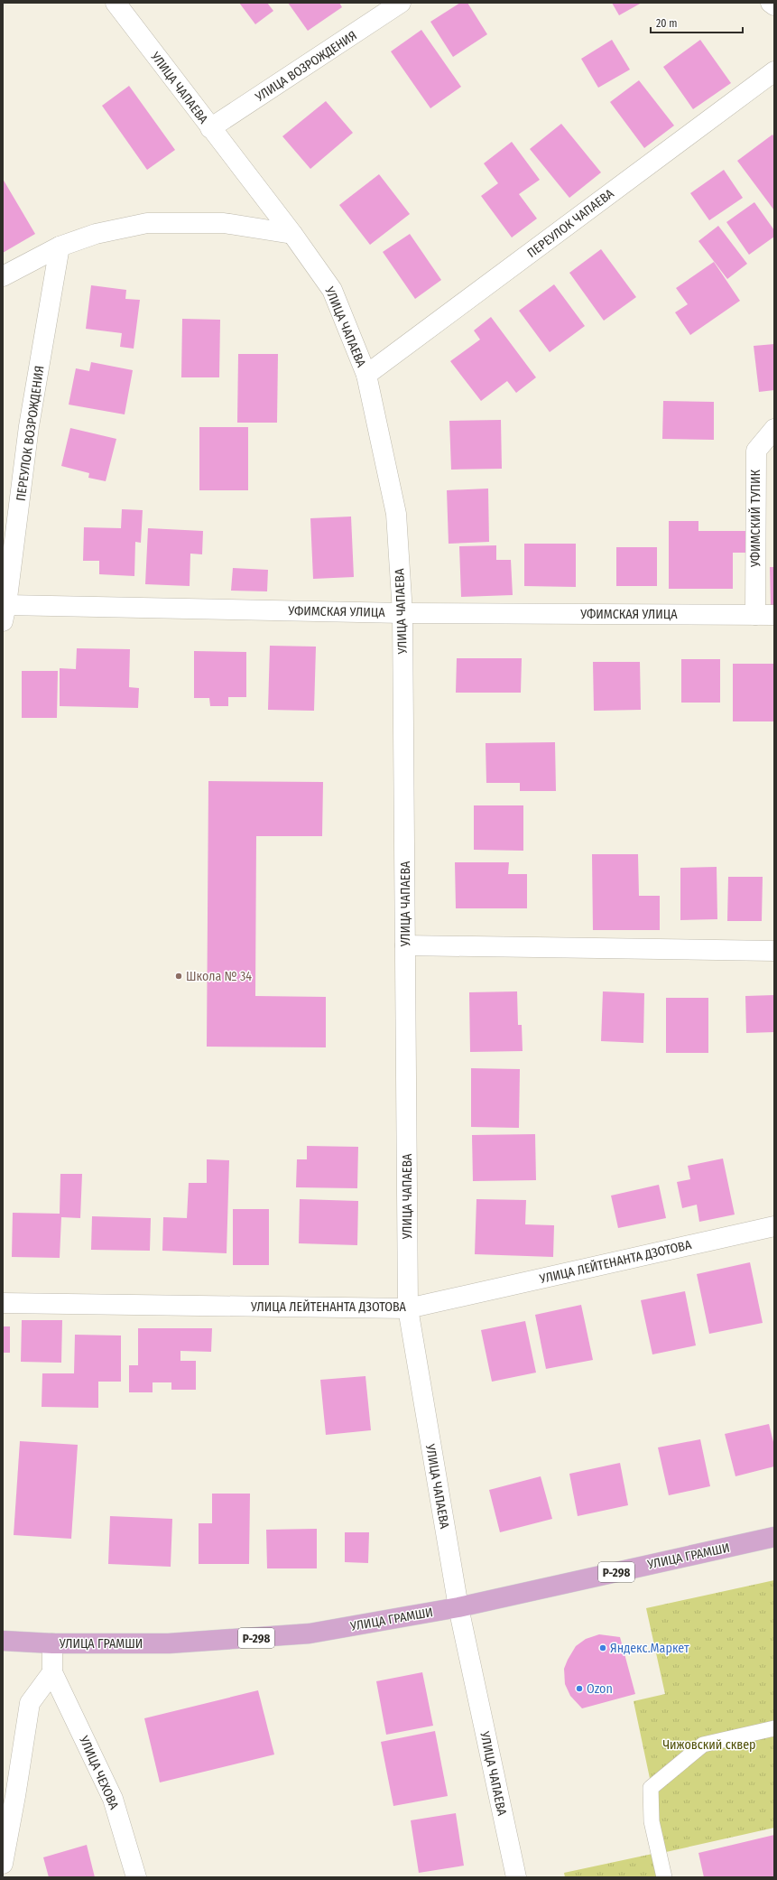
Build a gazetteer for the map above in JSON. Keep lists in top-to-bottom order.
{
  "streets": {
    "highway": ["УЛИЦА ГРАМШИ", "Р-298"],
    "street": [
      "УЛИЦА ВОЗРОЖДЕНИЯ",
      "УЛИЦА ЧАПАЕВА",
      "ПЕРЕУЛОК ЧАПАЕВА",
      "ПЕРЕУЛОК ВОЗРОЖДЕНИЯ",
      "УФИМСКИЙ ТУПИК",
      "УФИМСКАЯ УЛИЦА",
      "УЛИЦА ЛЕЙТЕНАНТА ДЗОТОВА",
      "УЛИЦА ЧЕХОВА"
    ]
  },
  "crossings": [
    ["УЛИЦА ВОЗРОЖДЕНИЯ", "УЛИЦА ЧАПАЕВА"],
    ["УЛИЦА ЧАПАЕВА", "ПЕРЕУЛОК ЧАПАЕВА"],
    ["УЛИЦА ЧАПАЕВА", "УФИМСКАЯ УЛИЦА"],
    ["УЛИЦА ЧАПАЕВА", "УЛИЦА ЛЕЙТЕНАНТА ДЗОТОВА"],
    ["УЛИЦА ЧАПАЕВА", "УЛИЦА ГРАМШИ"],
    ["ПЕРЕУЛОК ВОЗРОЖДЕНИЯ", "УФИМСКАЯ УЛИЦА"],
    ["УФИМСКИЙ ТУПИК", "УФИМСКАЯ УЛИЦА"]
  ],
  "parks": ["Чижовский сквер"],
  "places": ["Школа № 34", "Яндекс.Маркет", "Ozon"],
  "scale_bar": "20 m"
}
